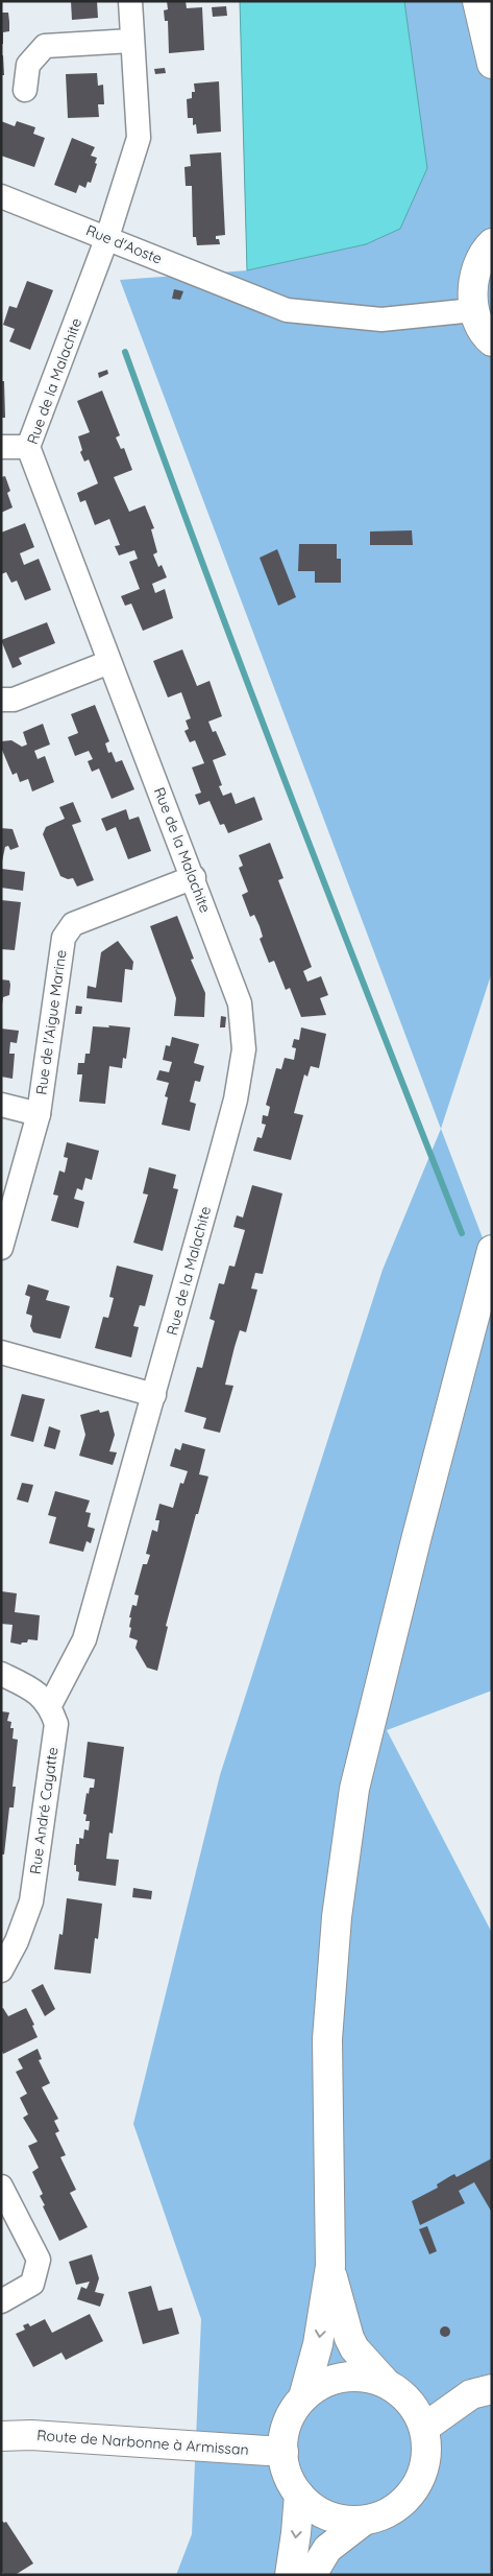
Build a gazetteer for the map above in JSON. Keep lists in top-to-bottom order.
{
  "streets": {
    "main road": ["Route de Narbonne à Armissan"],
    "street": [
      "Rue d'Aoste",
      "Rue de la Malachite",
      "Rue de l'Aigue Marine",
      "Rue André Cayatte"
    ]
  },
  "crossings": [
    ["Rue d'Aoste", "Rue de la Malachite"],
    ["Rue de la Malachite", "Rue de l'Aigue Marine"],
    ["Rue de la Malachite", "Rue André Cayatte"]
  ]
}
